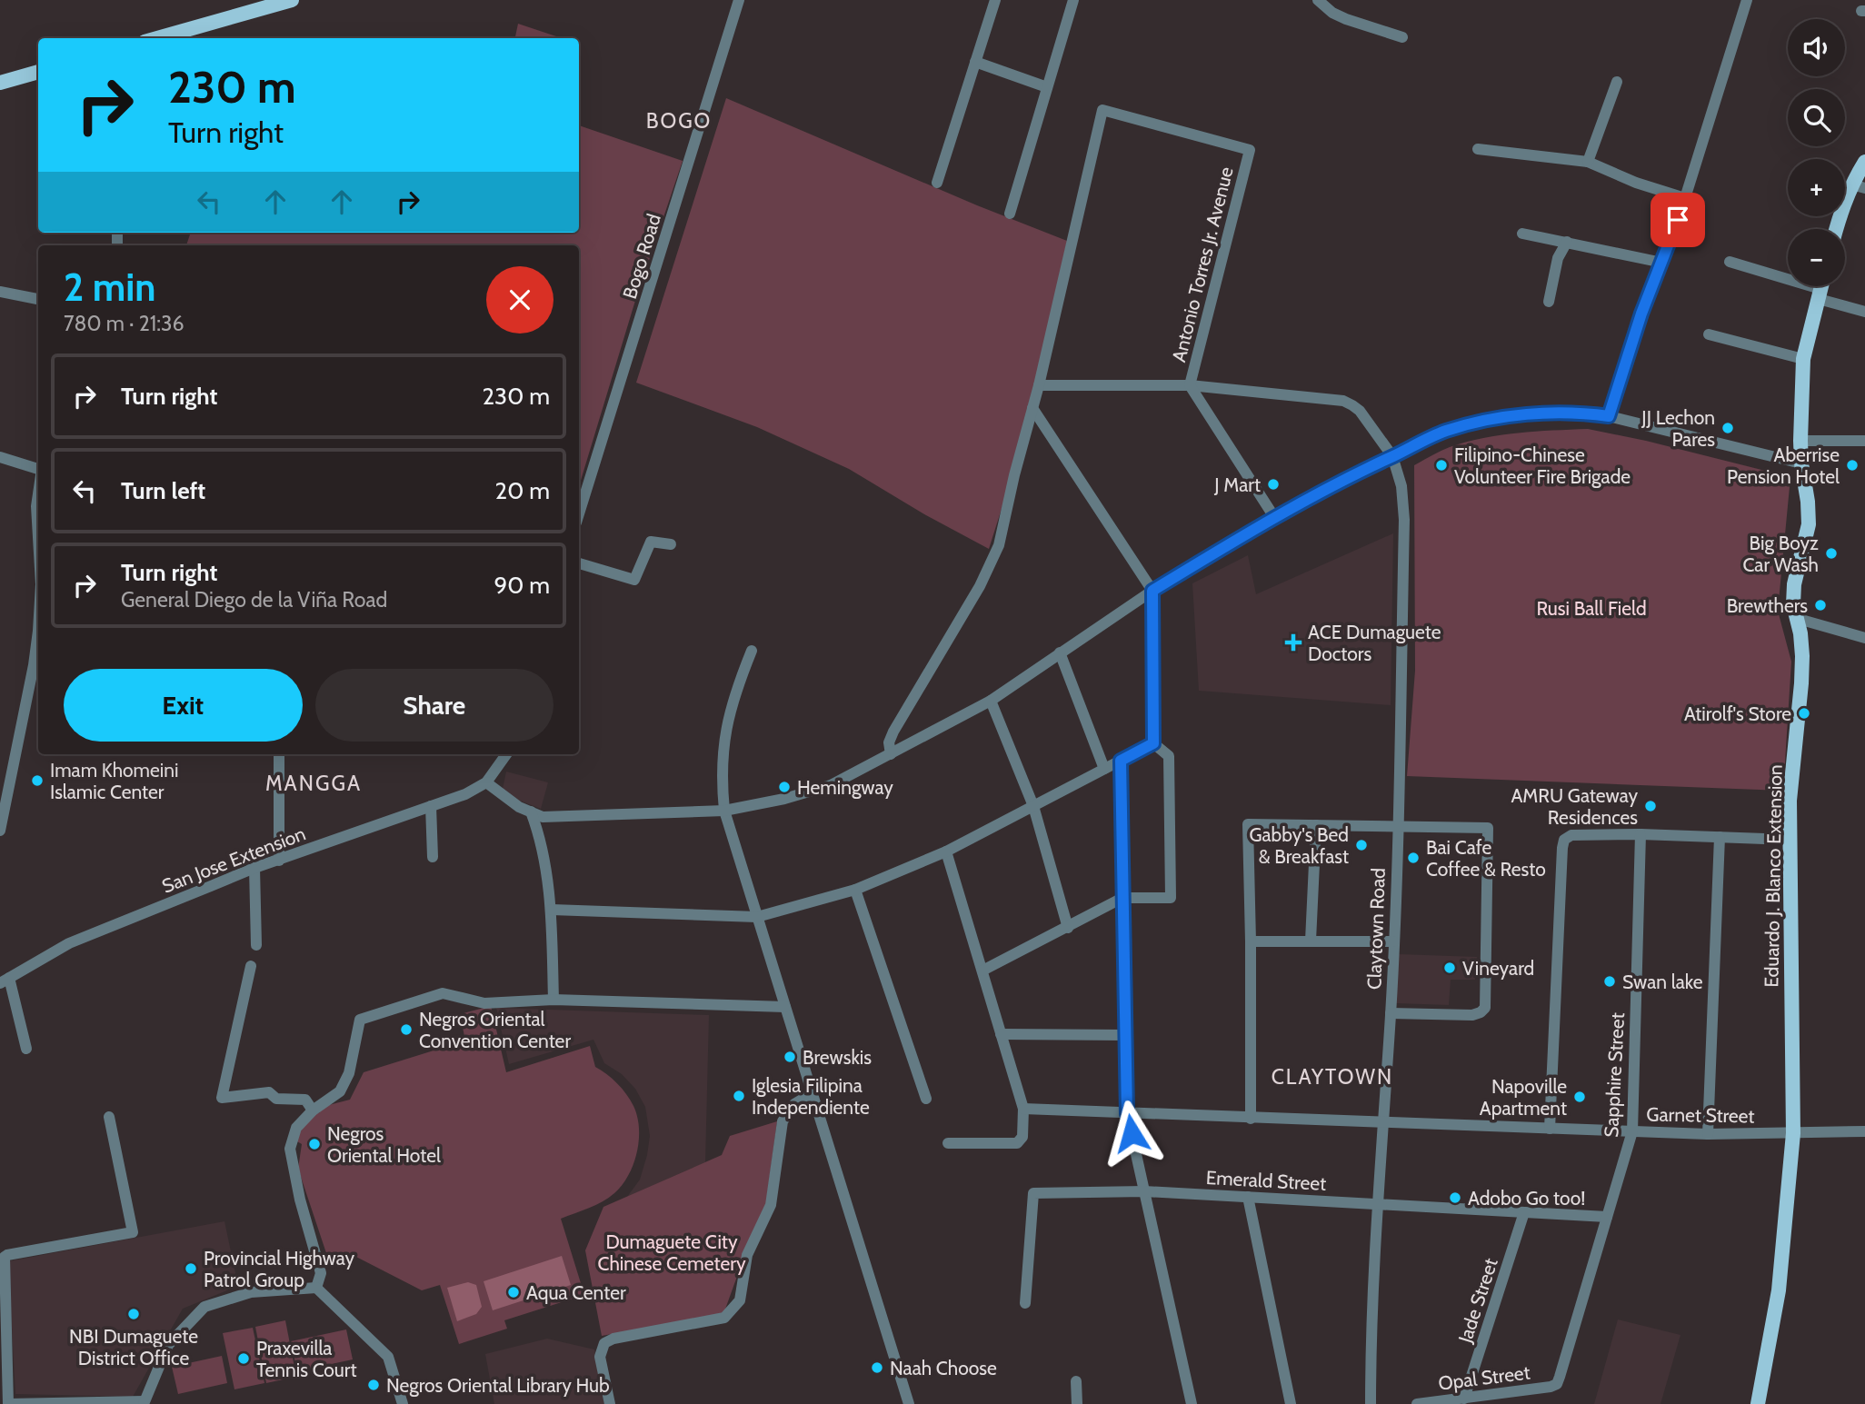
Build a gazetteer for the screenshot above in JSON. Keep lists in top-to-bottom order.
{
  "streets": {
    "main road": ["Eduardo J. Blanco Extension"],
    "street": [
      "Bogo Road",
      "Antonio Torres Jr. Avenue",
      "San Jose Extension",
      "Claytown Road",
      "Sapphire Street",
      "Garnet Street",
      "Emerald Street",
      "Jade Street",
      "Opal Street"
    ]
  },
  "crossings": [
    ["Antonio Torres Jr. Avenue", "Claytown Road"],
    ["Eduardo J. Blanco Extension", "Garnet Street"],
    ["Claytown Road", "Garnet Street"],
    ["Claytown Road", "Emerald Street"],
    ["Sapphire Street", "Garnet Street"],
    ["Sapphire Street", "Emerald Street"],
    ["Sapphire Street", "Opal Street"],
    ["Emerald Street", "Jade Street"],
    ["Jade Street", "Opal Street"]
  ],
  "districts": ["BOGO", "MANGGA", "CLAYTOWN"],
  "parks": ["Rusi Ball Field", "Dumaguete City Chinese Cemetery"],
  "places": {
    "other": [
      "JJ Lechon Pares",
      "Filipino-Chinese Volunteer Fire Brigade",
      "Aberrise Pension Hotel",
      "J Mart",
      "Big Boyz Car Wash",
      "Brewthers",
      "Atirolf's Store",
      "Imam Khomeini Islamic Center",
      "Hemingway",
      "AMRU Gateway Residences",
      "Gabby's Bed & Breakfast",
      "Bai Cafe Coffee & Resto",
      "Vineyard",
      "Swan lake",
      "Negros Oriental Convention Center",
      "Brewskis",
      "Iglesia Filipina Independiente",
      "Napoville Apartment",
      "Negros Oriental Hotel",
      "Adobo Go too!",
      "Provincial Highway Patrol Group",
      "Aqua Center",
      "NBI Dumaguete District Office",
      "Praxevilla Tennis Court",
      "Naah Choose",
      "Negros Oriental Library Hub"
    ],
    "health": ["ACE Dumaguete Doctors"]
  },
  "page": {
    "map_buttons": ["+", "−"],
    "turn": ["230 m", "Turn right"],
    "heading": ["2 min", "780 m · 21:36"],
    "list": [
      {
        "name": "Turn right",
        "value": "230 m"
      },
      {
        "name": "Turn left",
        "value": "20 m"
      },
      {
        "name": "Turn right",
        "note": "General Diego de la Viña Road",
        "value": "90 m"
      }
    ],
    "buttons": ["Exit", "Share"]
  }
}
